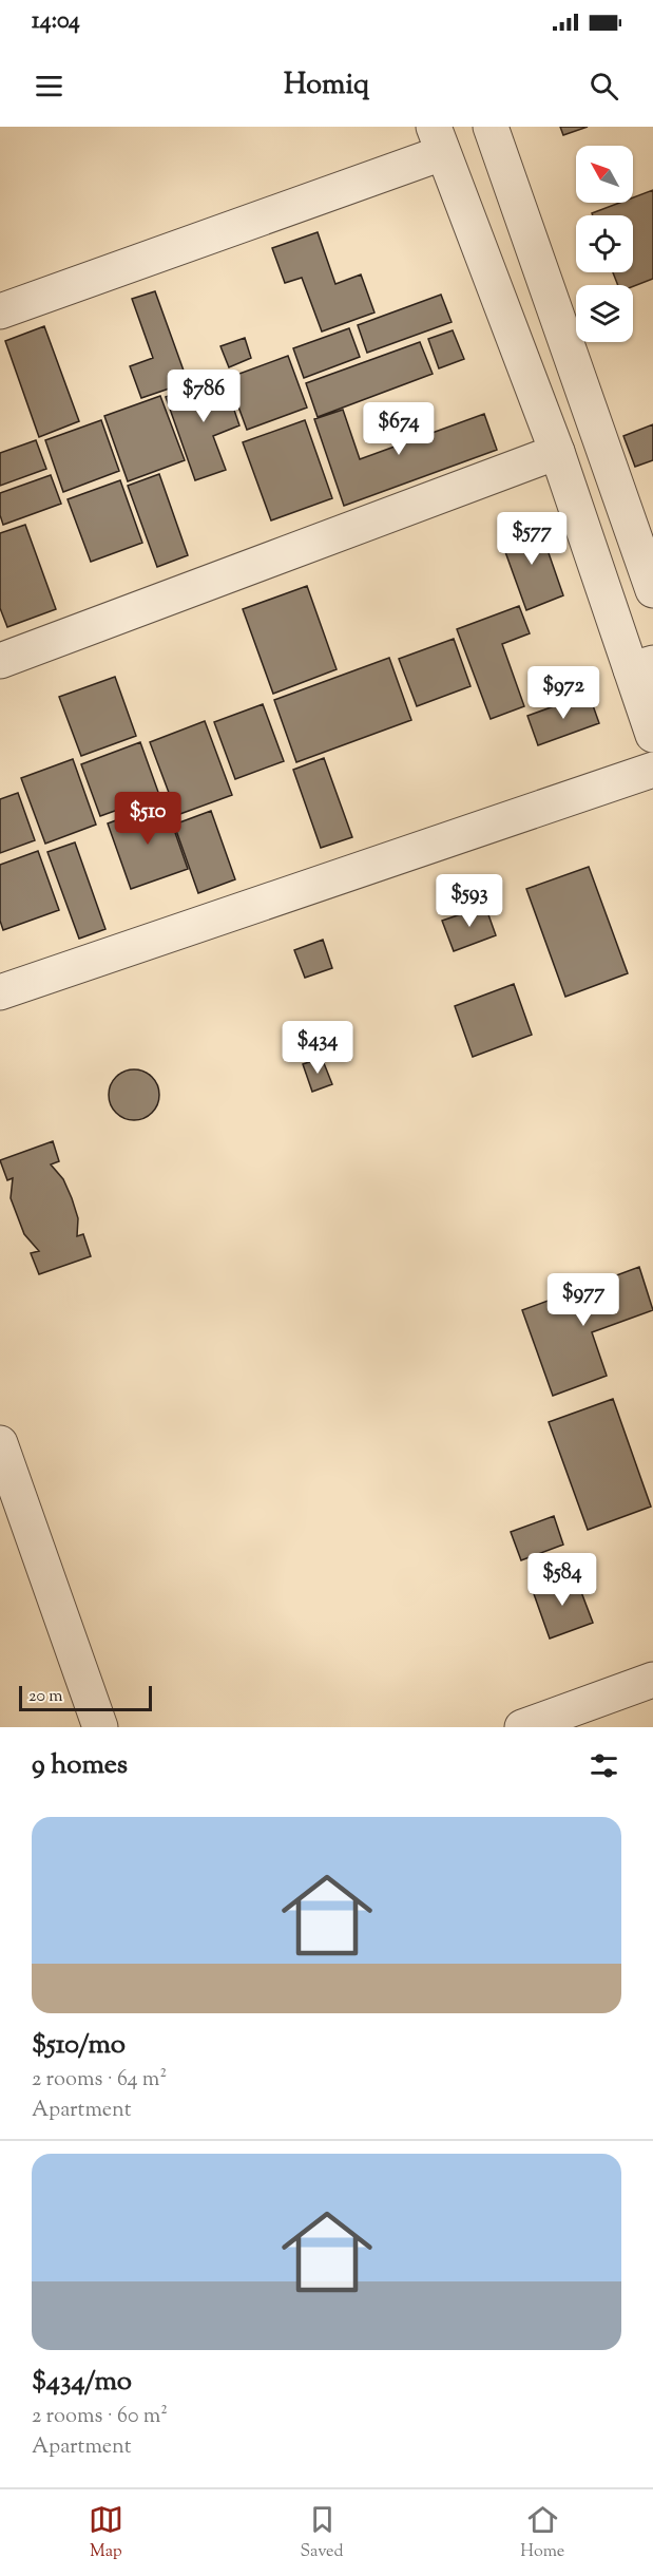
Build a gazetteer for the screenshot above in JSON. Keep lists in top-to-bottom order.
{
  "scale_bar": "20 m",
  "north": "top left",
  "page": {
    "status": "14:04",
    "header": "Homiq",
    "price": [
      "$786",
      "$674",
      "$577",
      "$972",
      "$510",
      "$593",
      "$434",
      "$977",
      "$584"
    ],
    "scale": "20 m",
    "heading": "9 homes",
    "list": [
      {
        "name": "$510/mo",
        "note": "2 rooms · 64 m² · Apartment"
      },
      {
        "name": "$434/mo",
        "note": "2 rooms · 60 m² · Apartment"
      }
    ],
    "tabs": ["Map", "Saved", "Home"]
  }
}
